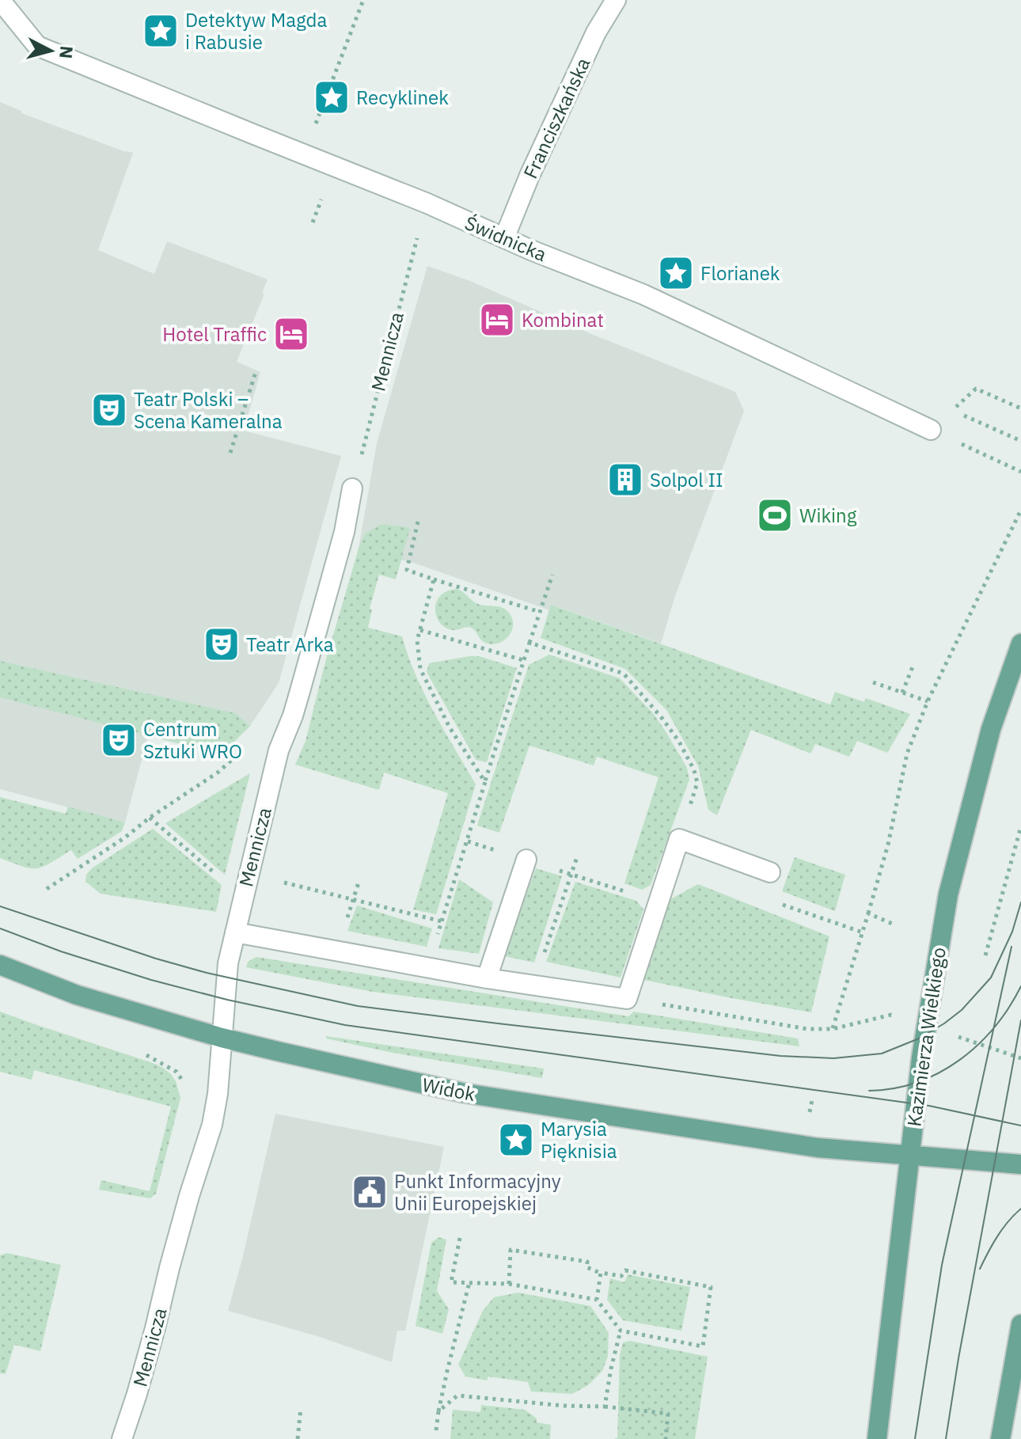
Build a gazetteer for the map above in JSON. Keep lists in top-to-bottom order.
{
  "streets": {
    "main road": ["Kazimierza Wielkiego", "Widok"],
    "street": ["Franciszkańska", "Świdnicka", "Mennicza"]
  },
  "crossings": [
    ["Franciszkańska", "Świdnicka"],
    ["Mennicza", "Widok"],
    ["Kazimierza Wielkiego", "Widok"]
  ],
  "places": {
    "place": [
      "Detektyw Magda i Rabusie",
      "Recyklinek",
      "Florianek",
      "Marysia Pięknisia"
    ],
    "hotel": ["Kombinat", "Hotel Traffic"],
    "theatre": ["Teatr Polski – Scena Kameralna", "Teatr Arka", "Centrum Sztuki WRO"],
    "building": ["Solpol II"],
    "sports": ["Wiking"],
    "public building": ["Punkt Informacyjny Unii Europejskiej"]
  },
  "north": "right"
}
